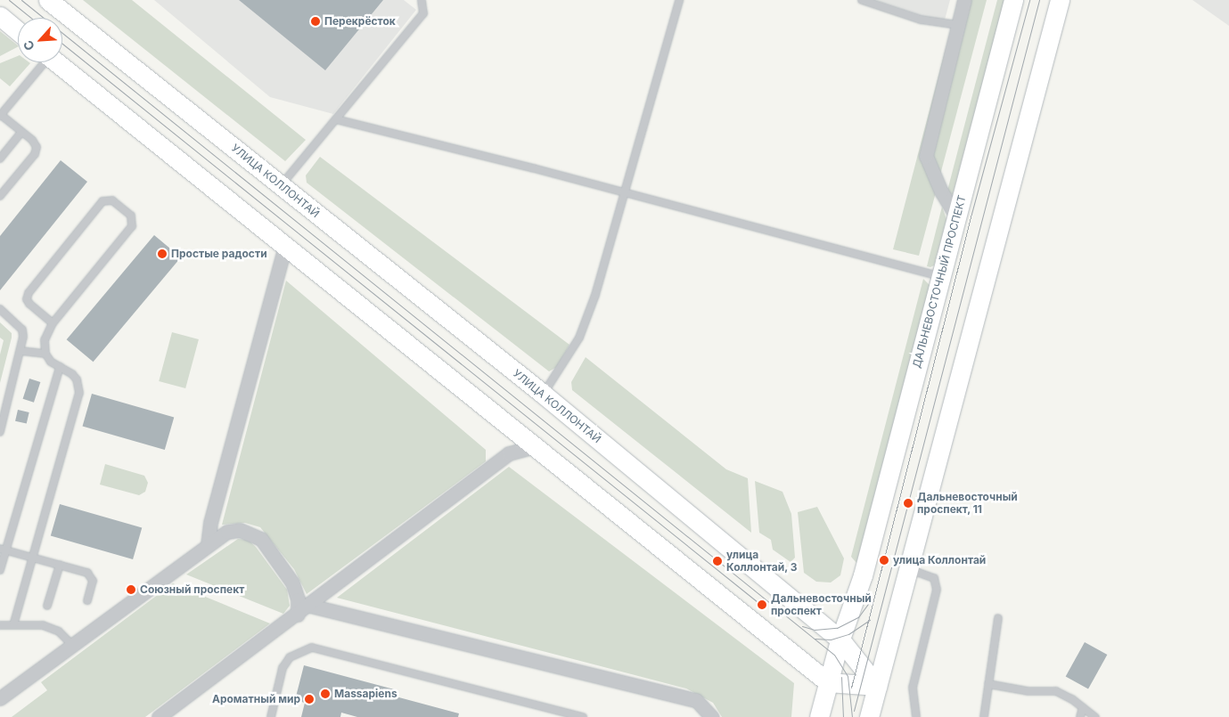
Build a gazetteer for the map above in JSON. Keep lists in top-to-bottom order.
{
  "streets": {
    "main road": ["УЛИЦА КОЛЛОНТАЙ", "ДАЛЬНЕВОСТОЧНЫЙ ПРОСПЕКТ"]
  },
  "crossings": [
    ["УЛИЦА КОЛЛОНТАЙ", "ДАЛЬНЕВОСТОЧНЫЙ ПРОСПЕКТ"]
  ],
  "places": [
    "Перекрёсток",
    "Простые радости",
    "Дальневосточный проспект, 11",
    "улица Коллонтай",
    "улица Коллонтай, 3",
    "Союзный проспект",
    "Дальневосточный проспект",
    "Massapiens",
    "Ароматный мир"
  ],
  "north": "bottom left"
}
